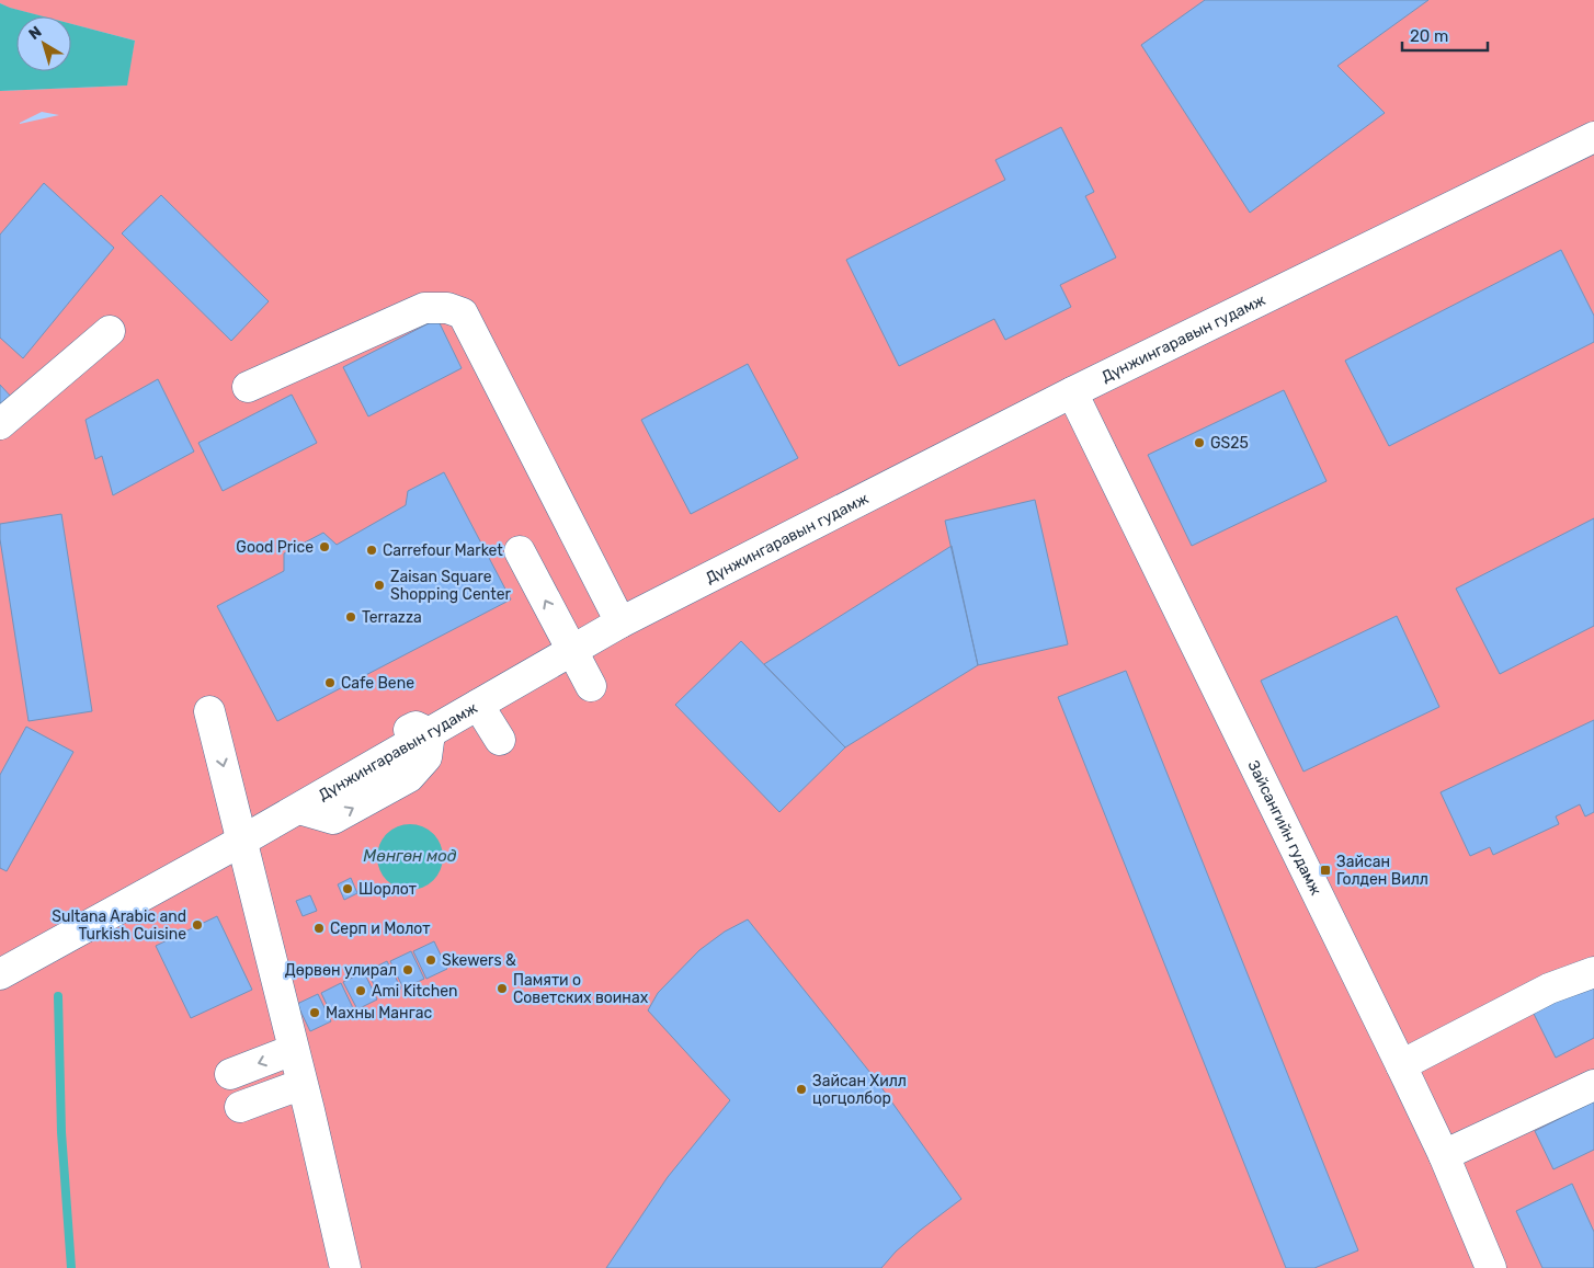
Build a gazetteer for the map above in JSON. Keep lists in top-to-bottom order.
{
  "streets": {
    "main road": ["Дүнжингаравын гудамж", "Зайсангийн гудамж"]
  },
  "crossings": [
    ["Дүнжингаравын гудамж", "Зайсангийн гудамж"]
  ],
  "water": ["Мөнгөн мод"],
  "places": {
    "other": [
      "GS25",
      "Good Price",
      "Carrefour Market",
      "Zaisan Square Shopping Center",
      "Terrazza",
      "Cafe Bene",
      "Шорлот",
      "Sultana Arabic and Turkish Cuisine",
      "Серп и Молот",
      "Skewers &",
      "Дөрвөн улирал",
      "Памяти о Советских воинах",
      "Ami Kitchen",
      "Махны Мангас",
      "Зайсан Хилл цогцолбор"
    ],
    "transit": ["Зайсан Голден Вилл"]
  },
  "scale_bar": "20 m",
  "north": "top left"
}
